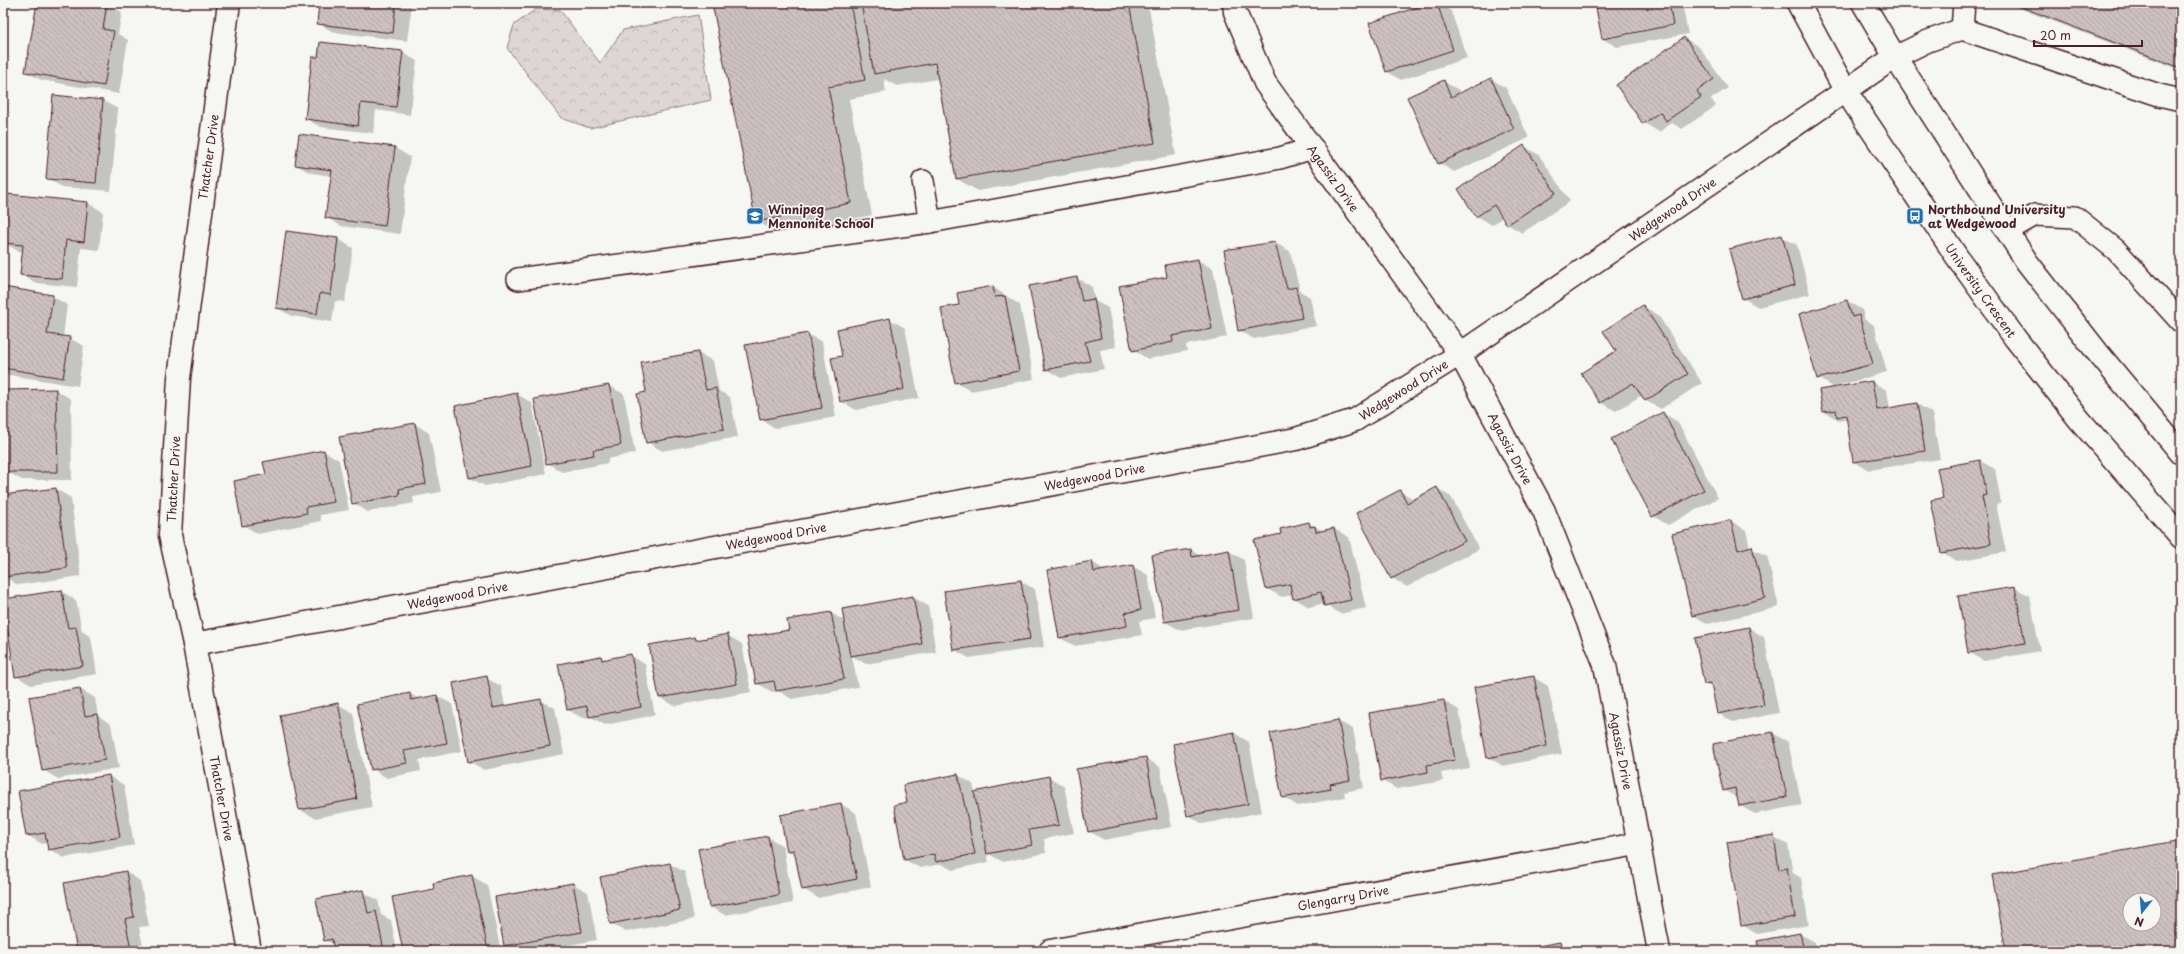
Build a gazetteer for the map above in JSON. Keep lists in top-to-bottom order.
{
  "streets": {
    "street": [
      "Thatcher Drive",
      "Agassiz Drive",
      "Wedgewood Drive",
      "University Crescent",
      "Glengarry Drive"
    ]
  },
  "crossings": [
    ["Thatcher Drive", "Wedgewood Drive"],
    ["Agassiz Drive", "Wedgewood Drive"],
    ["Agassiz Drive", "Glengarry Drive"],
    ["Wedgewood Drive", "University Crescent"]
  ],
  "places": {
    "school or university": ["Winnipeg Mennonite School"],
    "bus stop": ["Northbound University at Wedgewood"]
  },
  "scale_bar": "20 m",
  "north": "bottom"
}
